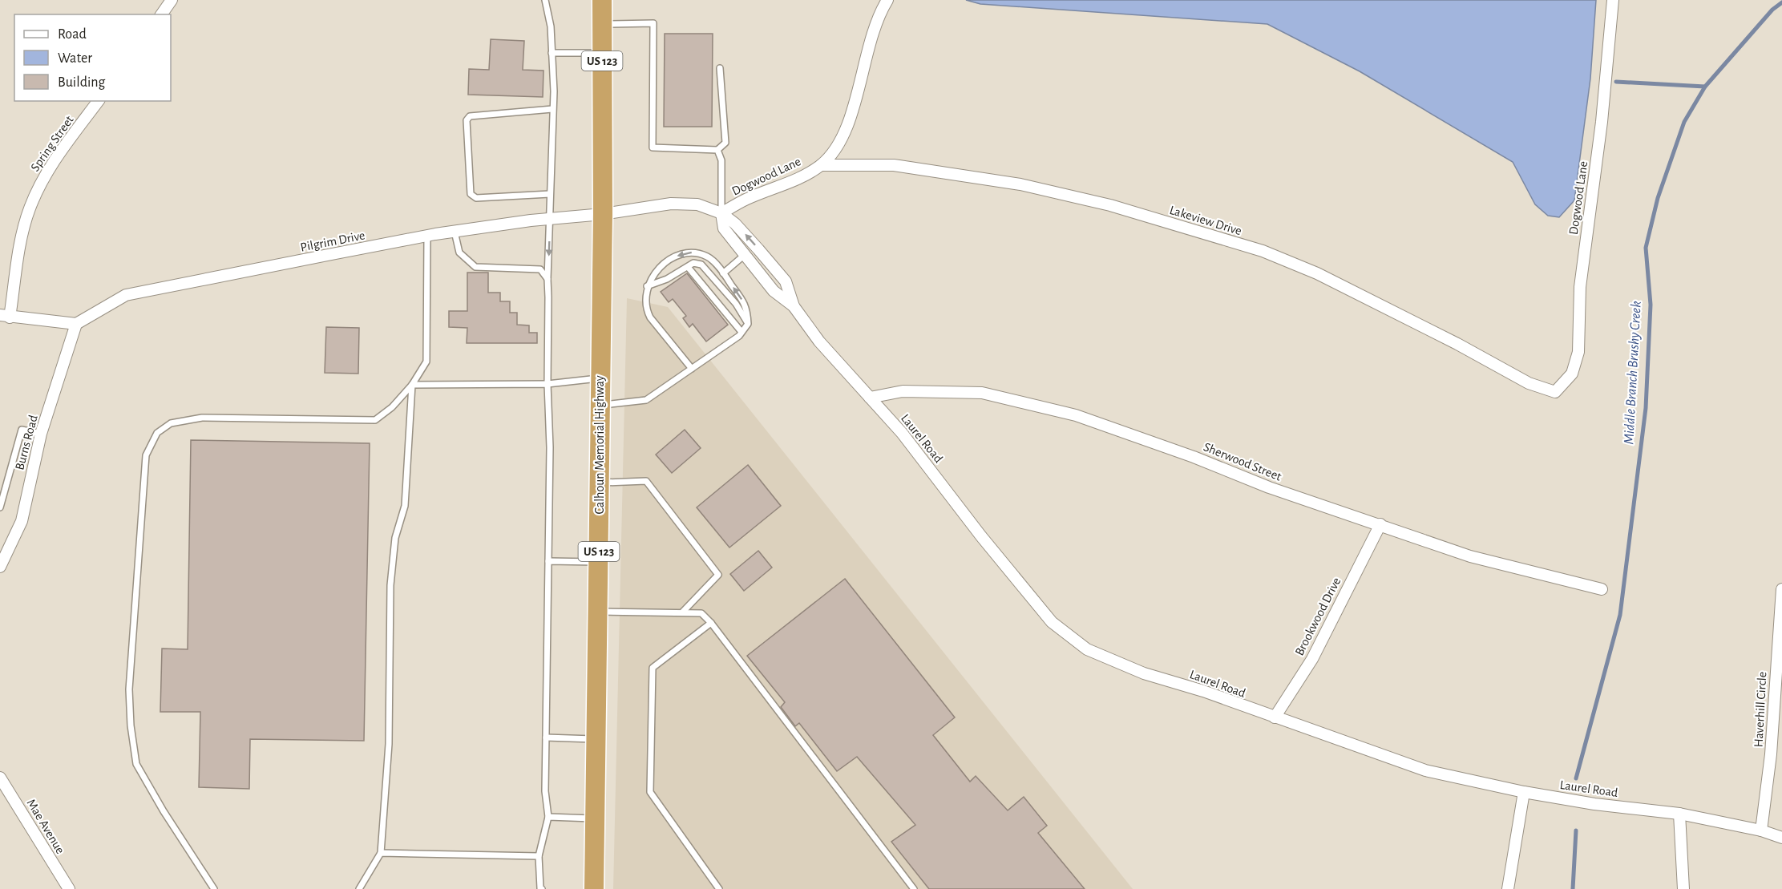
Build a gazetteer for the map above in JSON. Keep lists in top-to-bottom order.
{
  "streets": {
    "highway": ["US 123", "Calhoun Memorial Highway"],
    "street": [
      "Spring Street",
      "Dogwood Lane",
      "Lakeview Drive",
      "Pilgrim Drive",
      "Laurel Road",
      "Burns Road",
      "Sherwood Street",
      "Brookwood Drive",
      "Haverhill Circle",
      "Mae Avenue"
    ]
  },
  "crossings": [
    ["Dogwood Lane", "Lakeview Drive"],
    ["Dogwood Lane", "Laurel Road"],
    ["Pilgrim Drive", "Burns Road"],
    ["Pilgrim Drive", "Calhoun Memorial Highway"],
    ["Laurel Road", "Sherwood Street"],
    ["Laurel Road", "Brookwood Drive"],
    ["Laurel Road", "Haverhill Circle"],
    ["Sherwood Street", "Brookwood Drive"]
  ],
  "water": ["Middle Branch Brushy Creek"],
  "legend": ["Road", "Water", "Building"]
}
